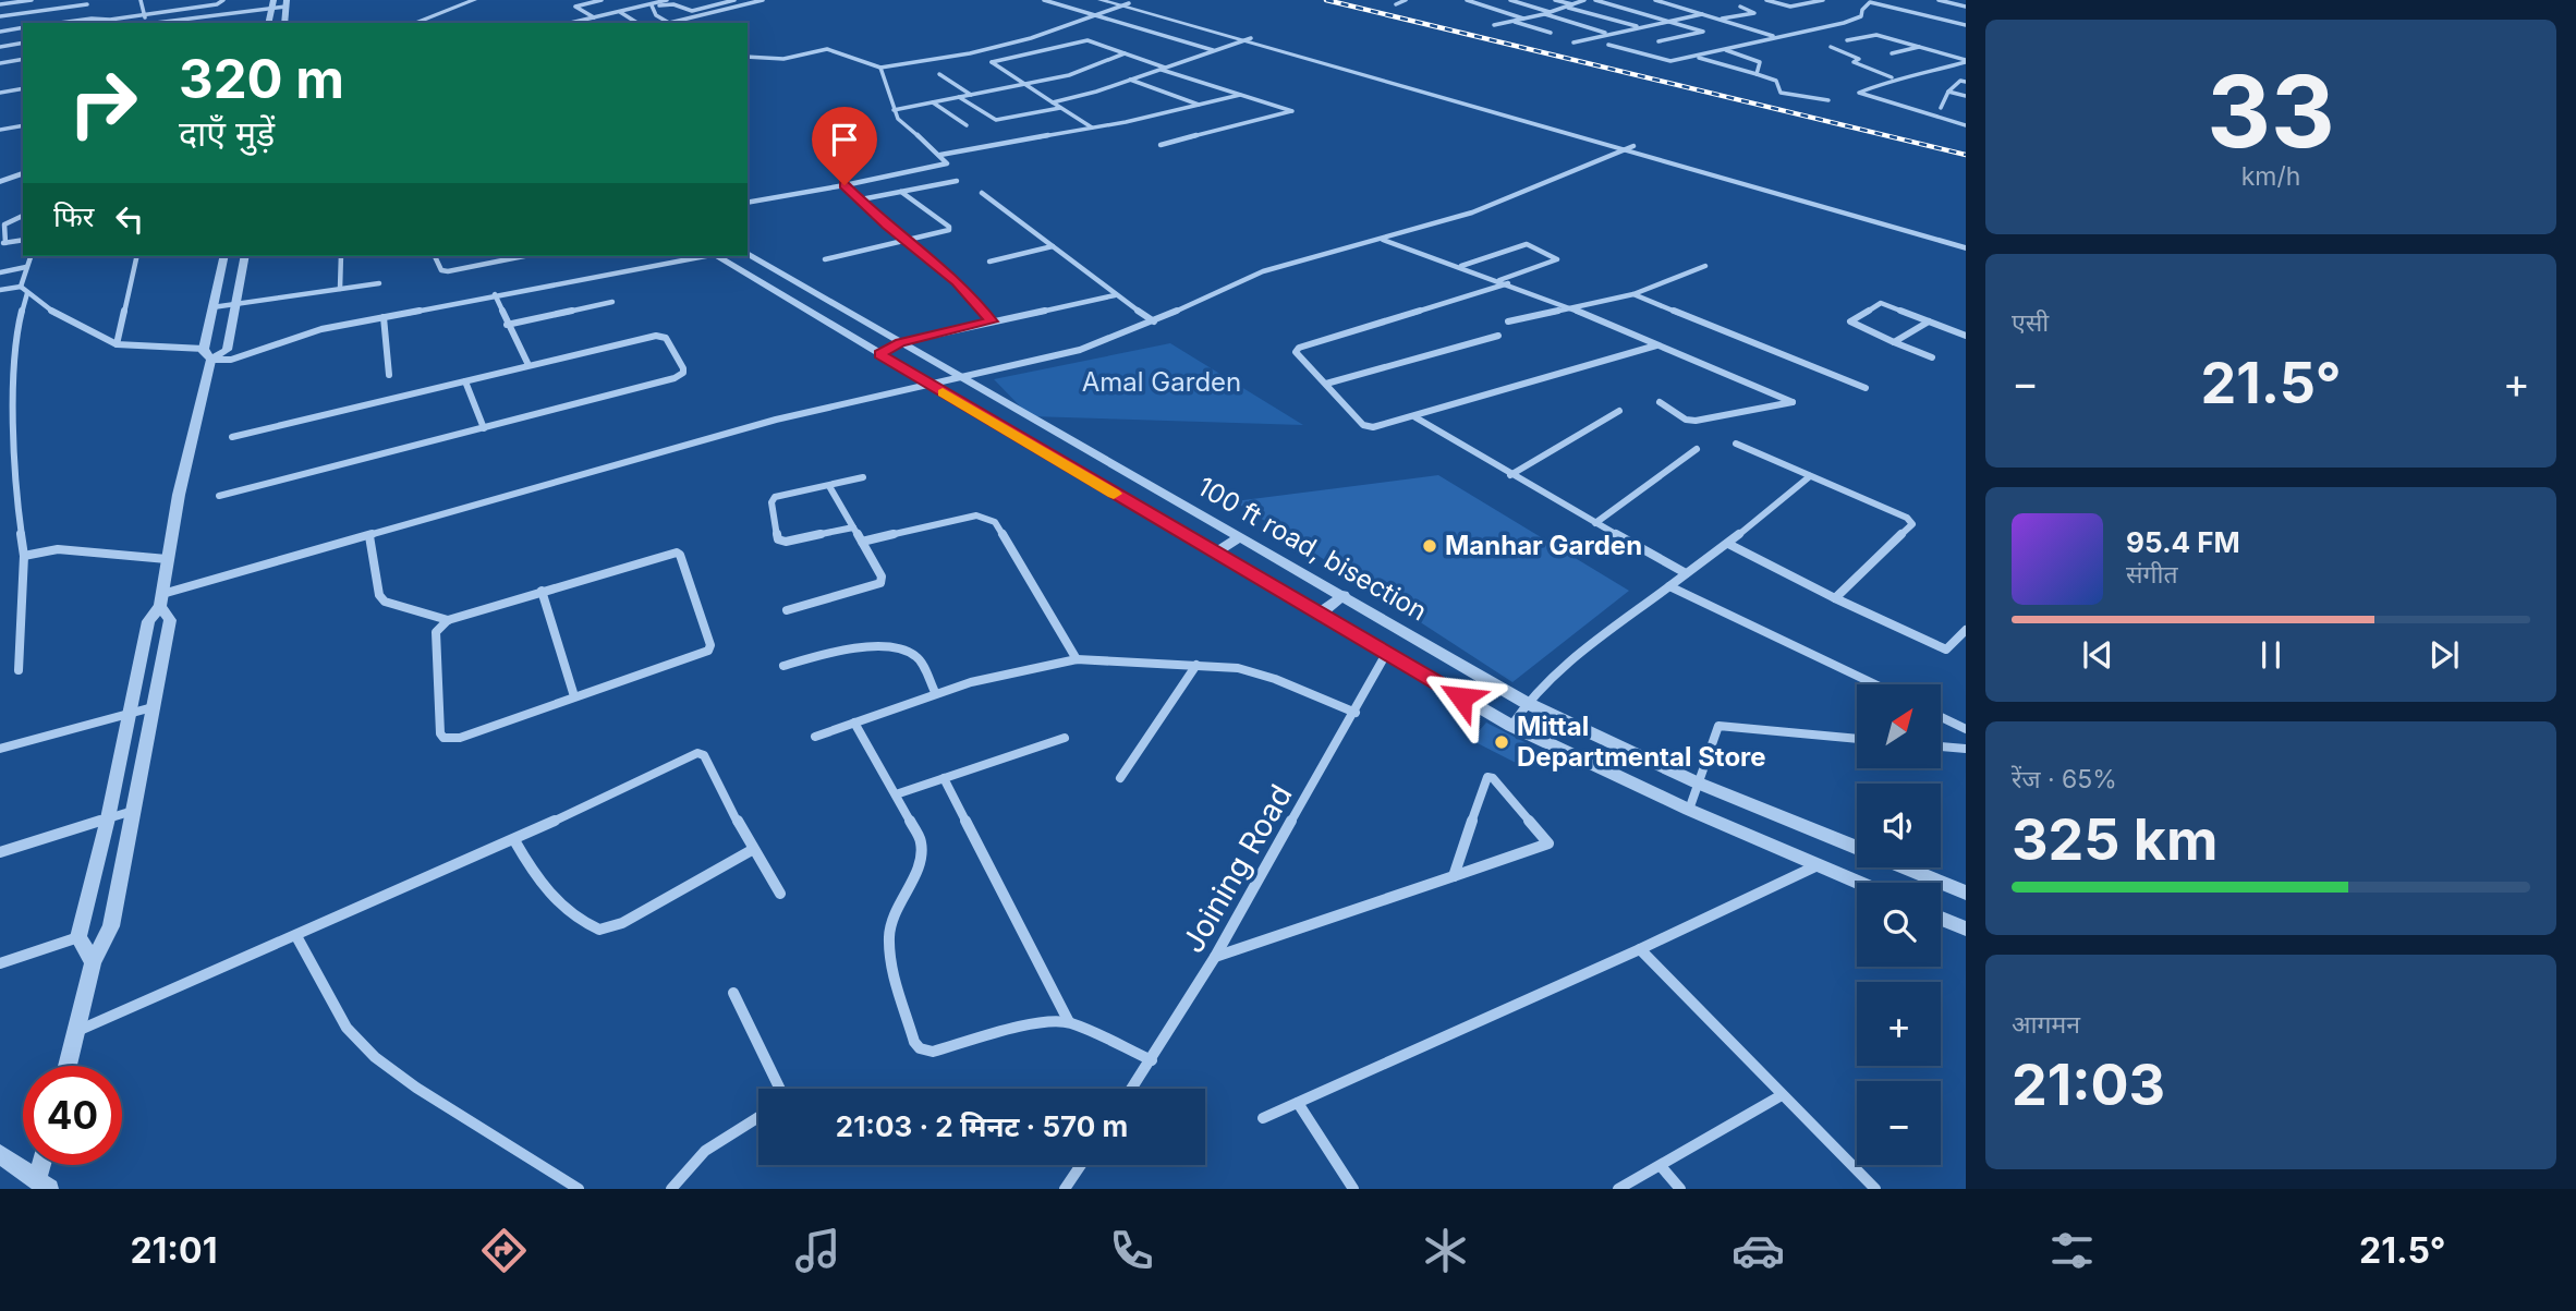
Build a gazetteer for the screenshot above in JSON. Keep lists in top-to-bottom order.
{
  "streets": {
    "street": ["100 ft road, bisection", "Joining Road"]
  },
  "crossings": [
    ["100 ft road, bisection", "Joining Road"]
  ],
  "parks": ["Amal Garden"],
  "places": ["Manhar Garden", "Mittal Departmental Store"],
  "north": "top right",
  "page": {
    "tile": [
      ["33", "km/h"],
      "एसी",
      ["रेंज · 65%", "325 km"],
      ["आगमन", "21:03"]
    ],
    "turn": ["320 m", "दाएँ मुड़ें"],
    "then": "फिर",
    "heat": ["−", "21.5°", "+"],
    "song": ["95.4 FM", "संगीत"],
    "map_buttons": ["+", "−"],
    "limit": "40",
    "trip": "21:03 · 2 मिनट · 570 m",
    "tabs": ["21:01", "21.5°"]
  }
}
